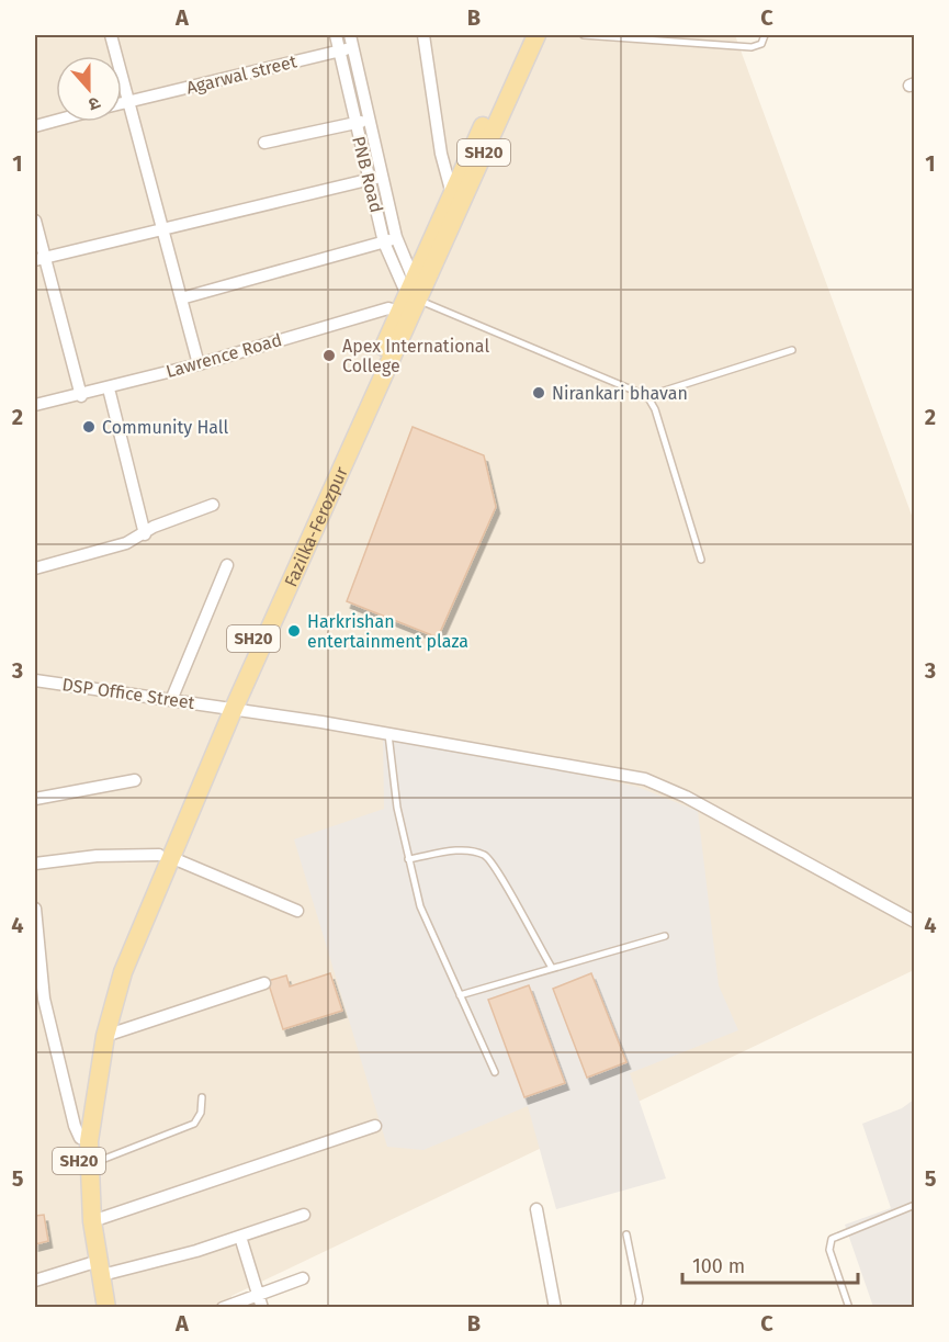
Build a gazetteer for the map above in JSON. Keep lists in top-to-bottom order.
{
  "streets": {
    "main road": ["SH20", "Fazilka-Ferozpur"],
    "street": [
      "Agarwal street",
      "PNB Road",
      "Lawrence Road",
      "DSP Office Street"
    ]
  },
  "crossings": [
    ["Agarwal street", "PNB Road"],
    ["SH20", "Fazilka-Ferozpur"],
    ["PNB Road", "Lawrence Road"],
    ["PNB Road", "Fazilka-Ferozpur"],
    ["Lawrence Road", "Fazilka-Ferozpur"],
    ["Fazilka-Ferozpur", "DSP Office Street"]
  ],
  "places": [
    "Apex International College",
    "Nirankari bhavan",
    "Community Hall",
    "Harkrishan entertainment plaza"
  ],
  "scale_bar": "100 m",
  "north": "bottom",
  "grid": {
    "columns": ["A", "B", "C"],
    "rows": [
      "1",
      "2",
      "3",
      "4",
      "5"
    ]
  }
}
